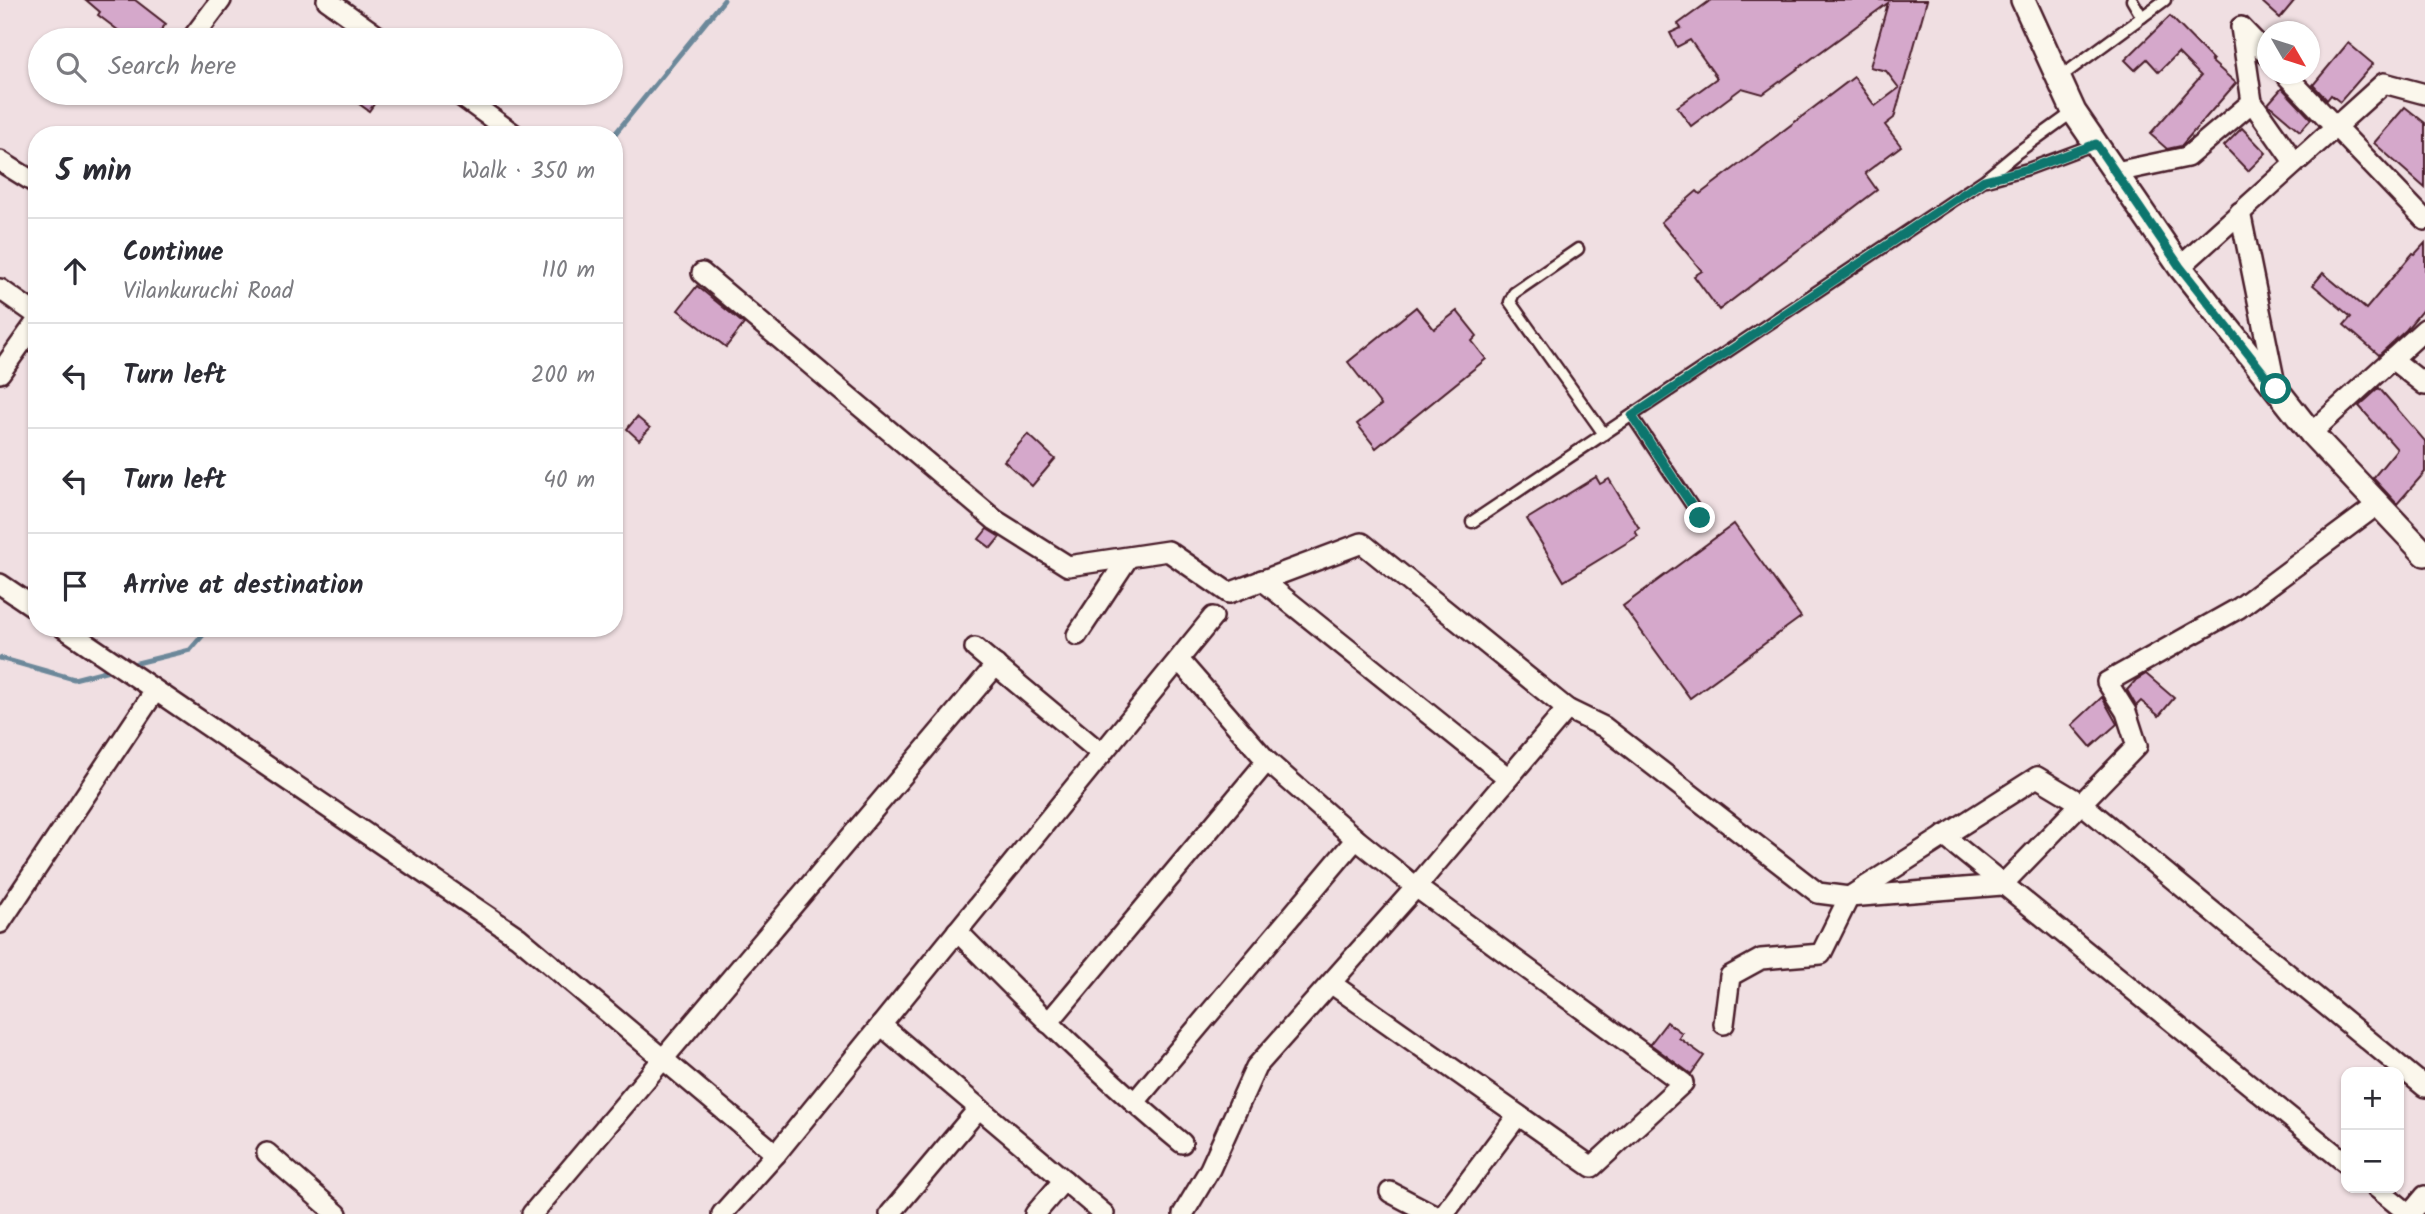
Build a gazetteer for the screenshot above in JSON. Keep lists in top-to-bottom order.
{
  "north": "bottom right",
  "page": {
    "search": "Search here",
    "heading": ["5 min", "Walk · 350 m"],
    "list": [
      ["Continue", "Vilankuruchi Road", "110 m"],
      ["Turn left", "200 m"],
      ["Turn left", "40 m"],
      "Arrive at destination"
    ],
    "map_buttons": ["+", "−"]
  }
}
